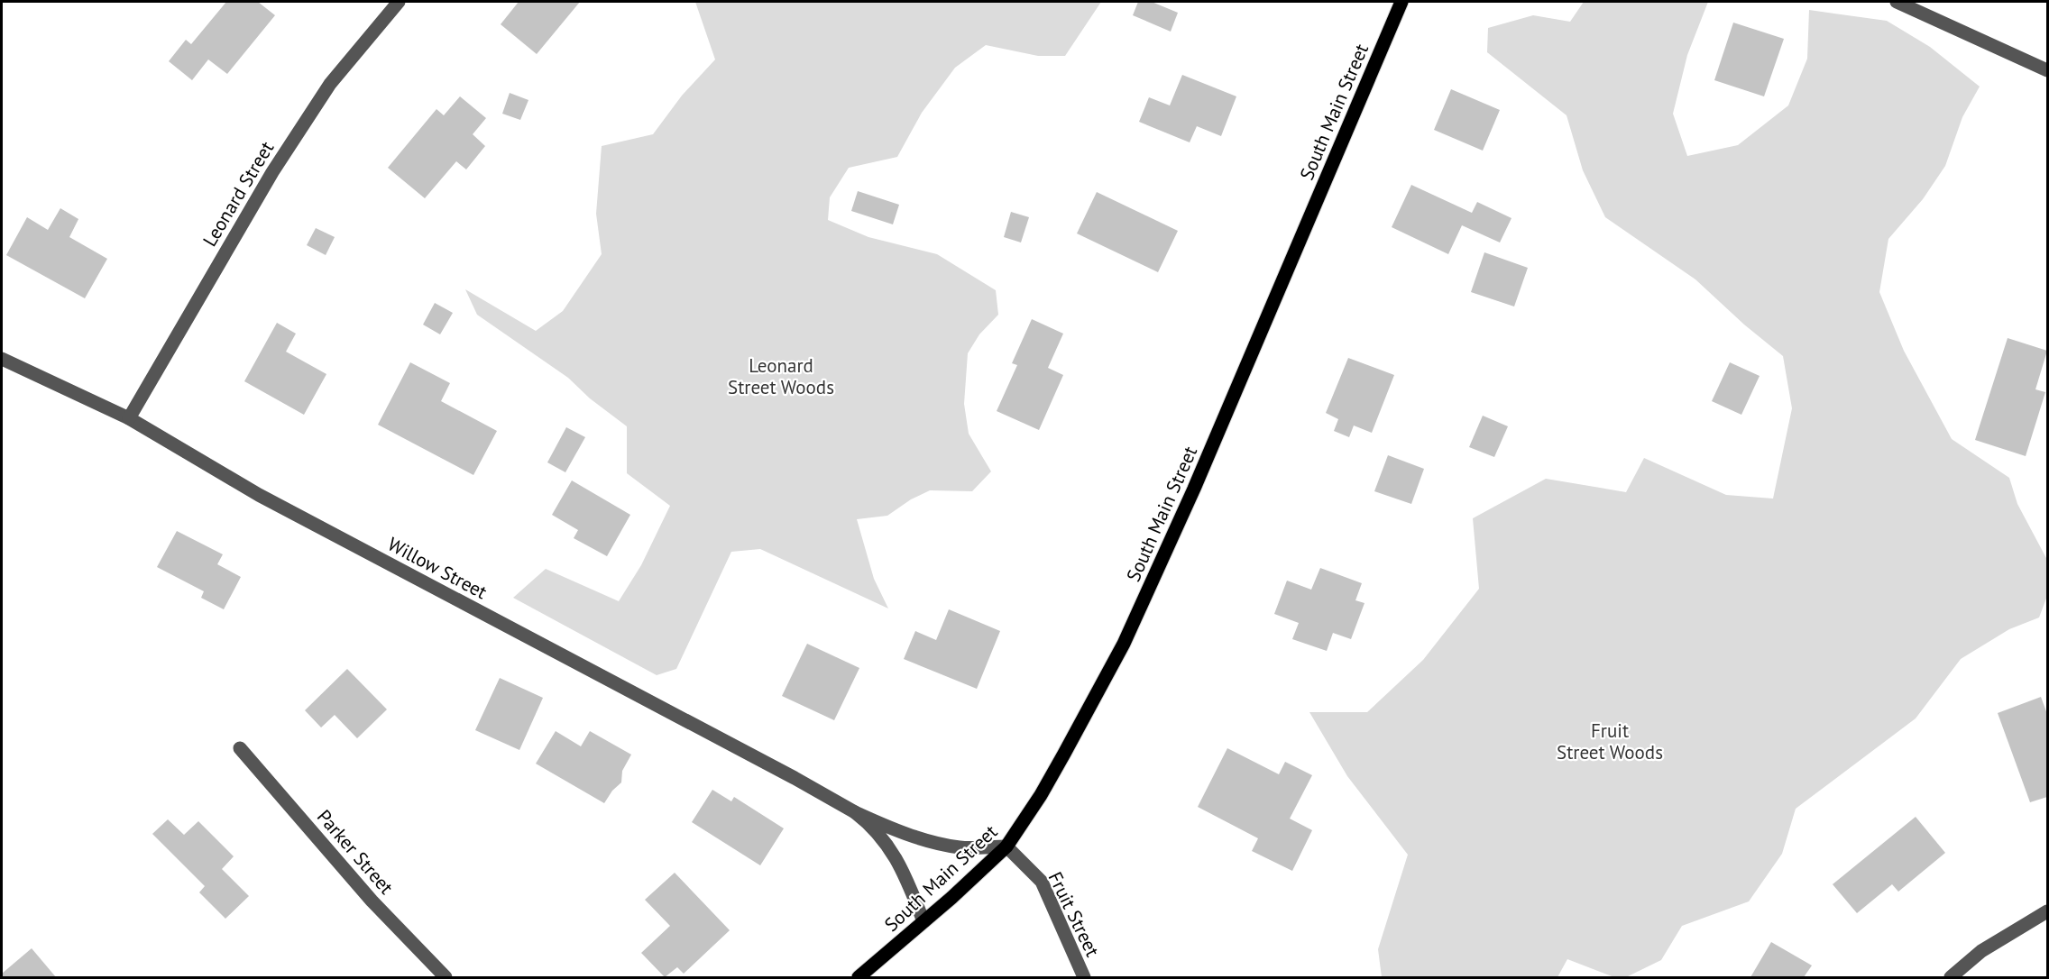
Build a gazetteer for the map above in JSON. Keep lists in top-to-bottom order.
{
  "streets": {
    "main road": ["South Main Street"],
    "street": [
      "Leonard Street",
      "Willow Street",
      "Parker Street",
      "Fruit Street"
    ]
  },
  "crossings": [
    ["South Main Street", "Fruit Street"],
    ["Leonard Street", "Willow Street"]
  ],
  "parks": ["Leonard Street Woods", "Fruit Street Woods"]
}
